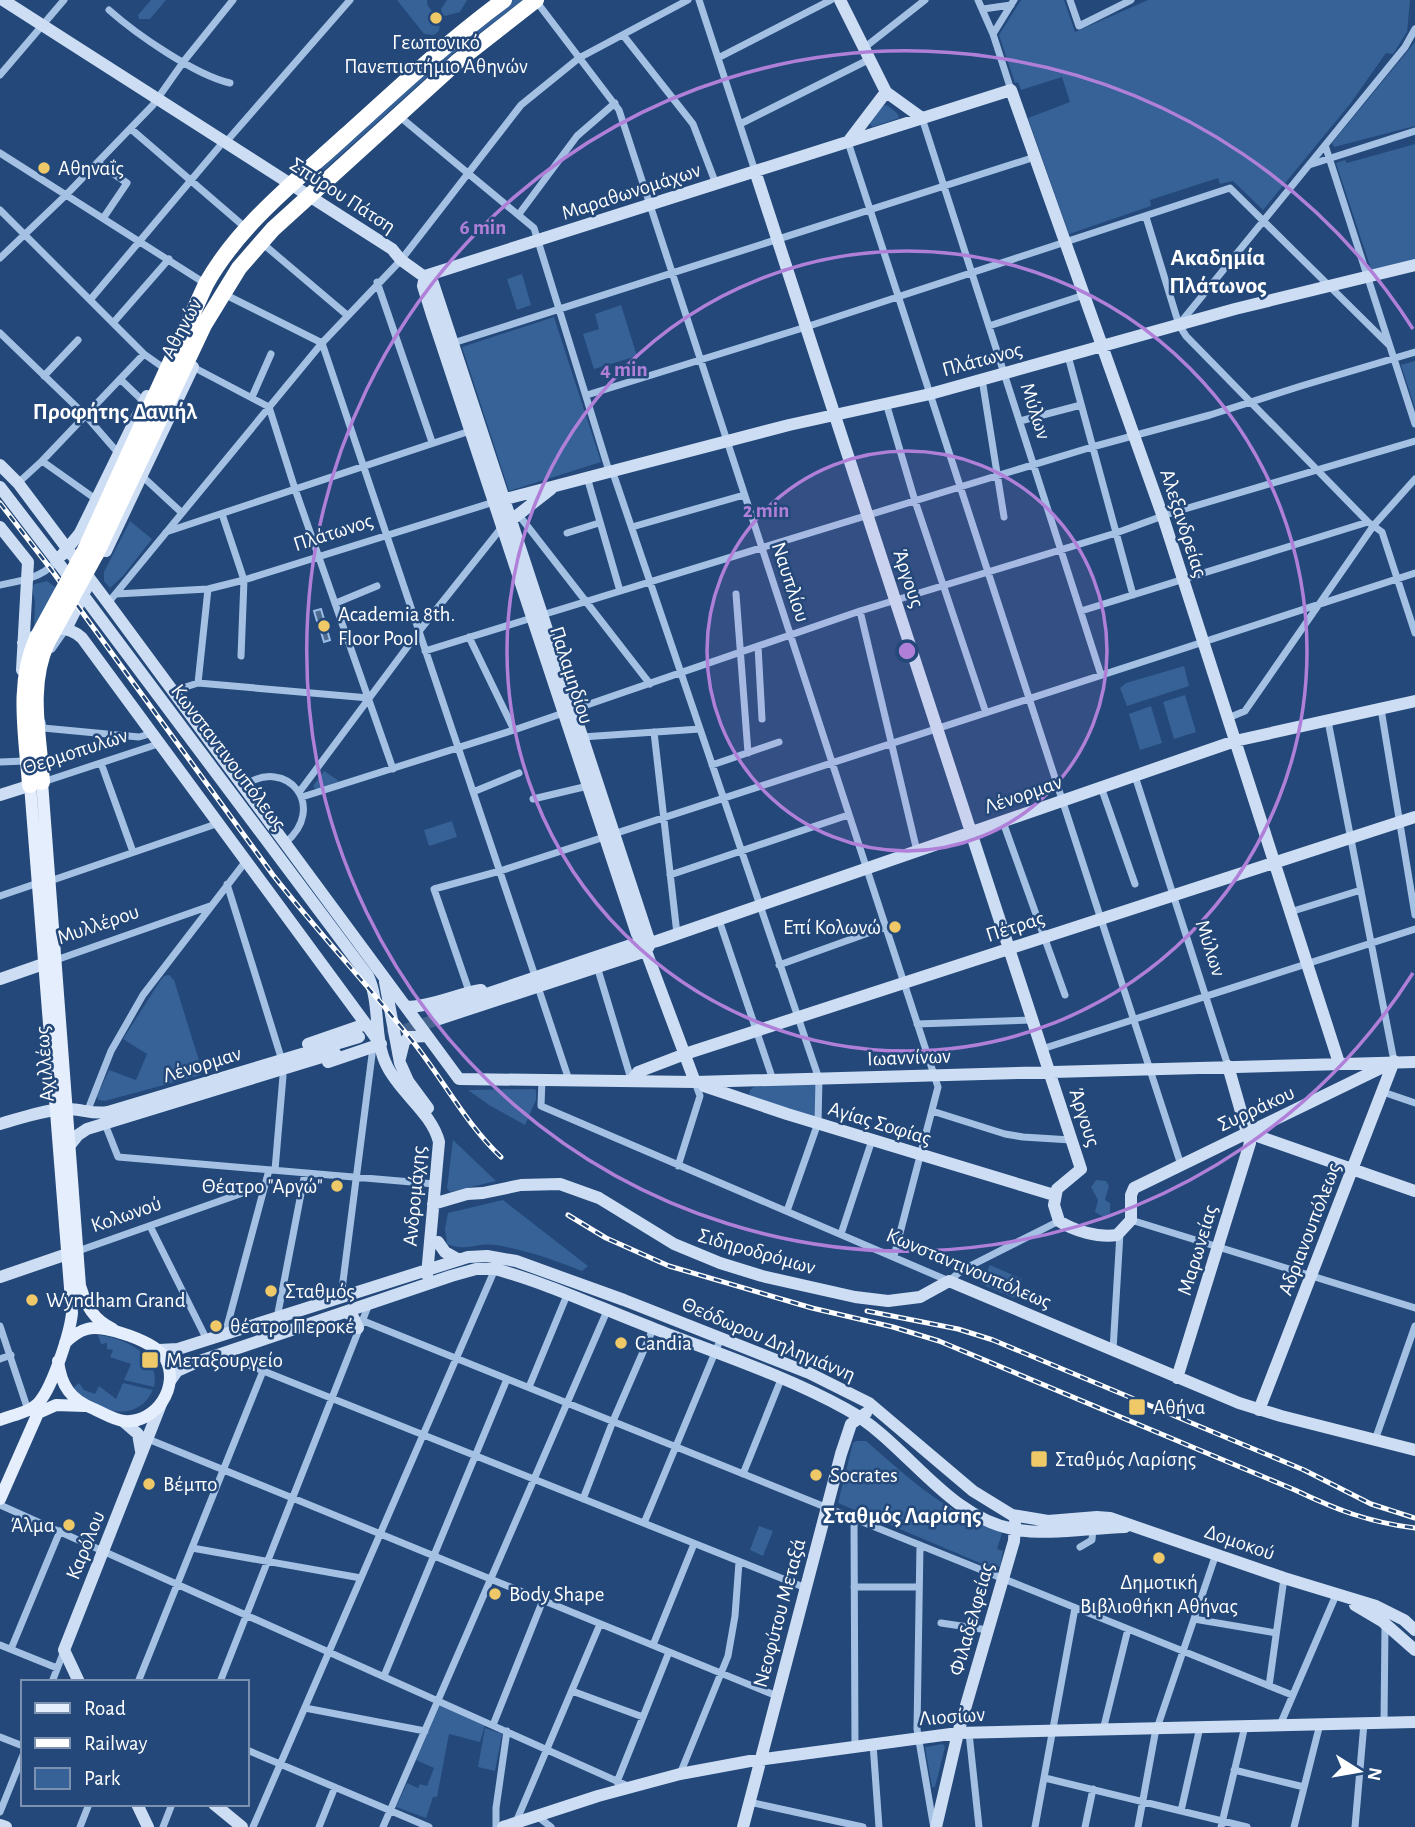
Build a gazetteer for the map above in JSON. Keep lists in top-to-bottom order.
{
  "streets": {
    "highway": ["Αθηνών"],
    "main road": ["Αχιλλέως"],
    "street": [
      "Μαραθωνομάχων",
      "Σπύρου Πάτση",
      "Πλάτωνος",
      "Μύλων",
      "Αλεξανδρείας",
      "Άργους",
      "Ναυπλίου",
      "Παλαμηδίου",
      "Θερμοπυλών",
      "Κωνσταντινουπόλεως",
      "Λένορμαν",
      "Μυλλέρου",
      "Πέτρας",
      "Ιωαννίνων",
      "Συρράκου",
      "Αγίας Σοφίας",
      "Ανδρομάχης",
      "Κολωνού",
      "Αδριανουπόλεως",
      "Μαρωνείας",
      "Σιδηροδρόμων",
      "Θεόδωρου Δηληγιάννη",
      "Δομοκού",
      "Καρόλου",
      "Νεοφύτου Μεταξά",
      "Φιλαδελφείας",
      "Λιοσίων"
    ]
  },
  "crossings": [
    ["Μαραθωνομάχων", "Μύλων"],
    ["Μαραθωνομάχων", "Αλεξανδρείας"],
    ["Μαραθωνομάχων", "Άργους"],
    ["Μαραθωνομάχων", "Ναυπλίου"],
    ["Μαραθωνομάχων", "Παλαμηδίου"],
    ["Σπύρου Πάτση", "Αθηνών"],
    ["Αθηνών", "Ναυπλίου"],
    ["Αθηνών", "Θερμοπυλών"],
    ["Αθηνών", "Κωνσταντινουπόλεως"],
    ["Αθηνών", "Αχιλλέως"],
    ["Πλάτωνος", "Μύλων"],
    ["Πλάτωνος", "Αλεξανδρείας"],
    ["Πλάτωνος", "Άργους"],
    ["Πλάτωνος", "Ναυπλίου"],
    ["Πλάτωνος", "Παλαμηδίου"],
    ["Πλάτωνος", "Κωνσταντινουπόλεως"],
    ["Μύλων", "Λένορμαν"],
    ["Μύλων", "Πέτρας"],
    ["Μύλων", "Ιωαννίνων"],
    ["Μύλων", "Συρράκου"],
    ["Μύλων", "Μαρωνείας"],
    ["Αλεξανδρείας", "Λένορμαν"],
    ["Αλεξανδρείας", "Πέτρας"],
    ["Αλεξανδρείας", "Ιωαννίνων"],
    ["Άργους", "Λένορμαν"],
    ["Άργους", "Πέτρας"],
    ["Άργους", "Ιωαννίνων"],
    ["Άργους", "Αγίας Σοφίας"],
    ["Ναυπλίου", "Κωνσταντινουπόλεως"],
    ["Ναυπλίου", "Λένορμαν"],
    ["Ναυπλίου", "Πέτρας"],
    ["Ναυπλίου", "Ιωαννίνων"],
    ["Ναυπλίου", "Αγίας Σοφίας"],
    ["Παλαμηδίου", "Λένορμαν"],
    ["Παλαμηδίου", "Πέτρας"],
    ["Παλαμηδίου", "Ιωαννίνων"],
    ["Παλαμηδίου", "Αγίας Σοφίας"],
    ["Θερμοπυλών", "Αχιλλέως"],
    ["Κωνσταντινουπόλεως", "Λένορμαν"],
    ["Κωνσταντινουπόλεως", "Ιωαννίνων"],
    ["Κωνσταντινουπόλεως", "Ανδρομάχης"],
    ["Κωνσταντινουπόλεως", "Αδριανουπόλεως"],
    ["Κωνσταντινουπόλεως", "Μαρωνείας"],
    ["Κωνσταντινουπόλεως", "Σιδηροδρόμων"],
    ["Λένορμαν", "Αχιλλέως"],
    ["Λένορμαν", "Ανδρομάχης"],
    ["Μυλλέρου", "Αχιλλέως"],
    ["Πέτρας", "Ιωαννίνων"],
    ["Ιωαννίνων", "Συρράκου"],
    ["Ιωαννίνων", "Αγίας Σοφίας"],
    ["Ιωαννίνων", "Αδριανουπόλεως"],
    ["Αχιλλέως", "Κολωνού"],
    ["Αχιλλέως", "Θεόδωρου Δηληγιάννη"],
    ["Αχιλλέως", "Καρόλου"],
    ["Συρράκου", "Αδριανουπόλεως"],
    ["Συρράκου", "Μαρωνείας"],
    ["Ανδρομάχης", "Σιδηροδρόμων"],
    ["Ανδρομάχης", "Θεόδωρου Δηληγιάννη"],
    ["Θεόδωρου Δηληγιάννη", "Δομοκού"],
    ["Θεόδωρου Δηληγιάννη", "Καρόλου"],
    ["Θεόδωρου Δηληγιάννη", "Νεοφύτου Μεταξά"],
    ["Θεόδωρου Δηληγιάννη", "Φιλαδελφείας"],
    ["Νεοφύτου Μεταξά", "Λιοσίων"],
    ["Φιλαδελφείας", "Λιοσίων"]
  ],
  "districts": ["Ακαδημία Πλάτωνος", "Προφήτης Δανιήλ", "Σταθμός Λαρίσης"],
  "places": {
    "other": [
      "Γεωπονικό Πανεπιστήμιο Αθηνών",
      "Αθηναΐς",
      "Academia 8th. Floor Pool",
      "Επί Κολωνώ",
      "Θέατρο \"Αργώ\"",
      "Σταθμός",
      "Wyndham Grand",
      "θέατρο Περοκέ",
      "Candia",
      "Socrates",
      "Βέμπο",
      "Άλμα",
      "Δημοτική Βιβλιοθήκη Αθήνας",
      "Body Shape"
    ],
    "transit": ["Μεταξουργείο", "Αθήνα", "Σταθμός Λαρίσης"]
  },
  "legend": ["Road", "Railway", "Park"],
  "north": "right",
  "rings": ["6 min", "4 min", "2 min"]
}
